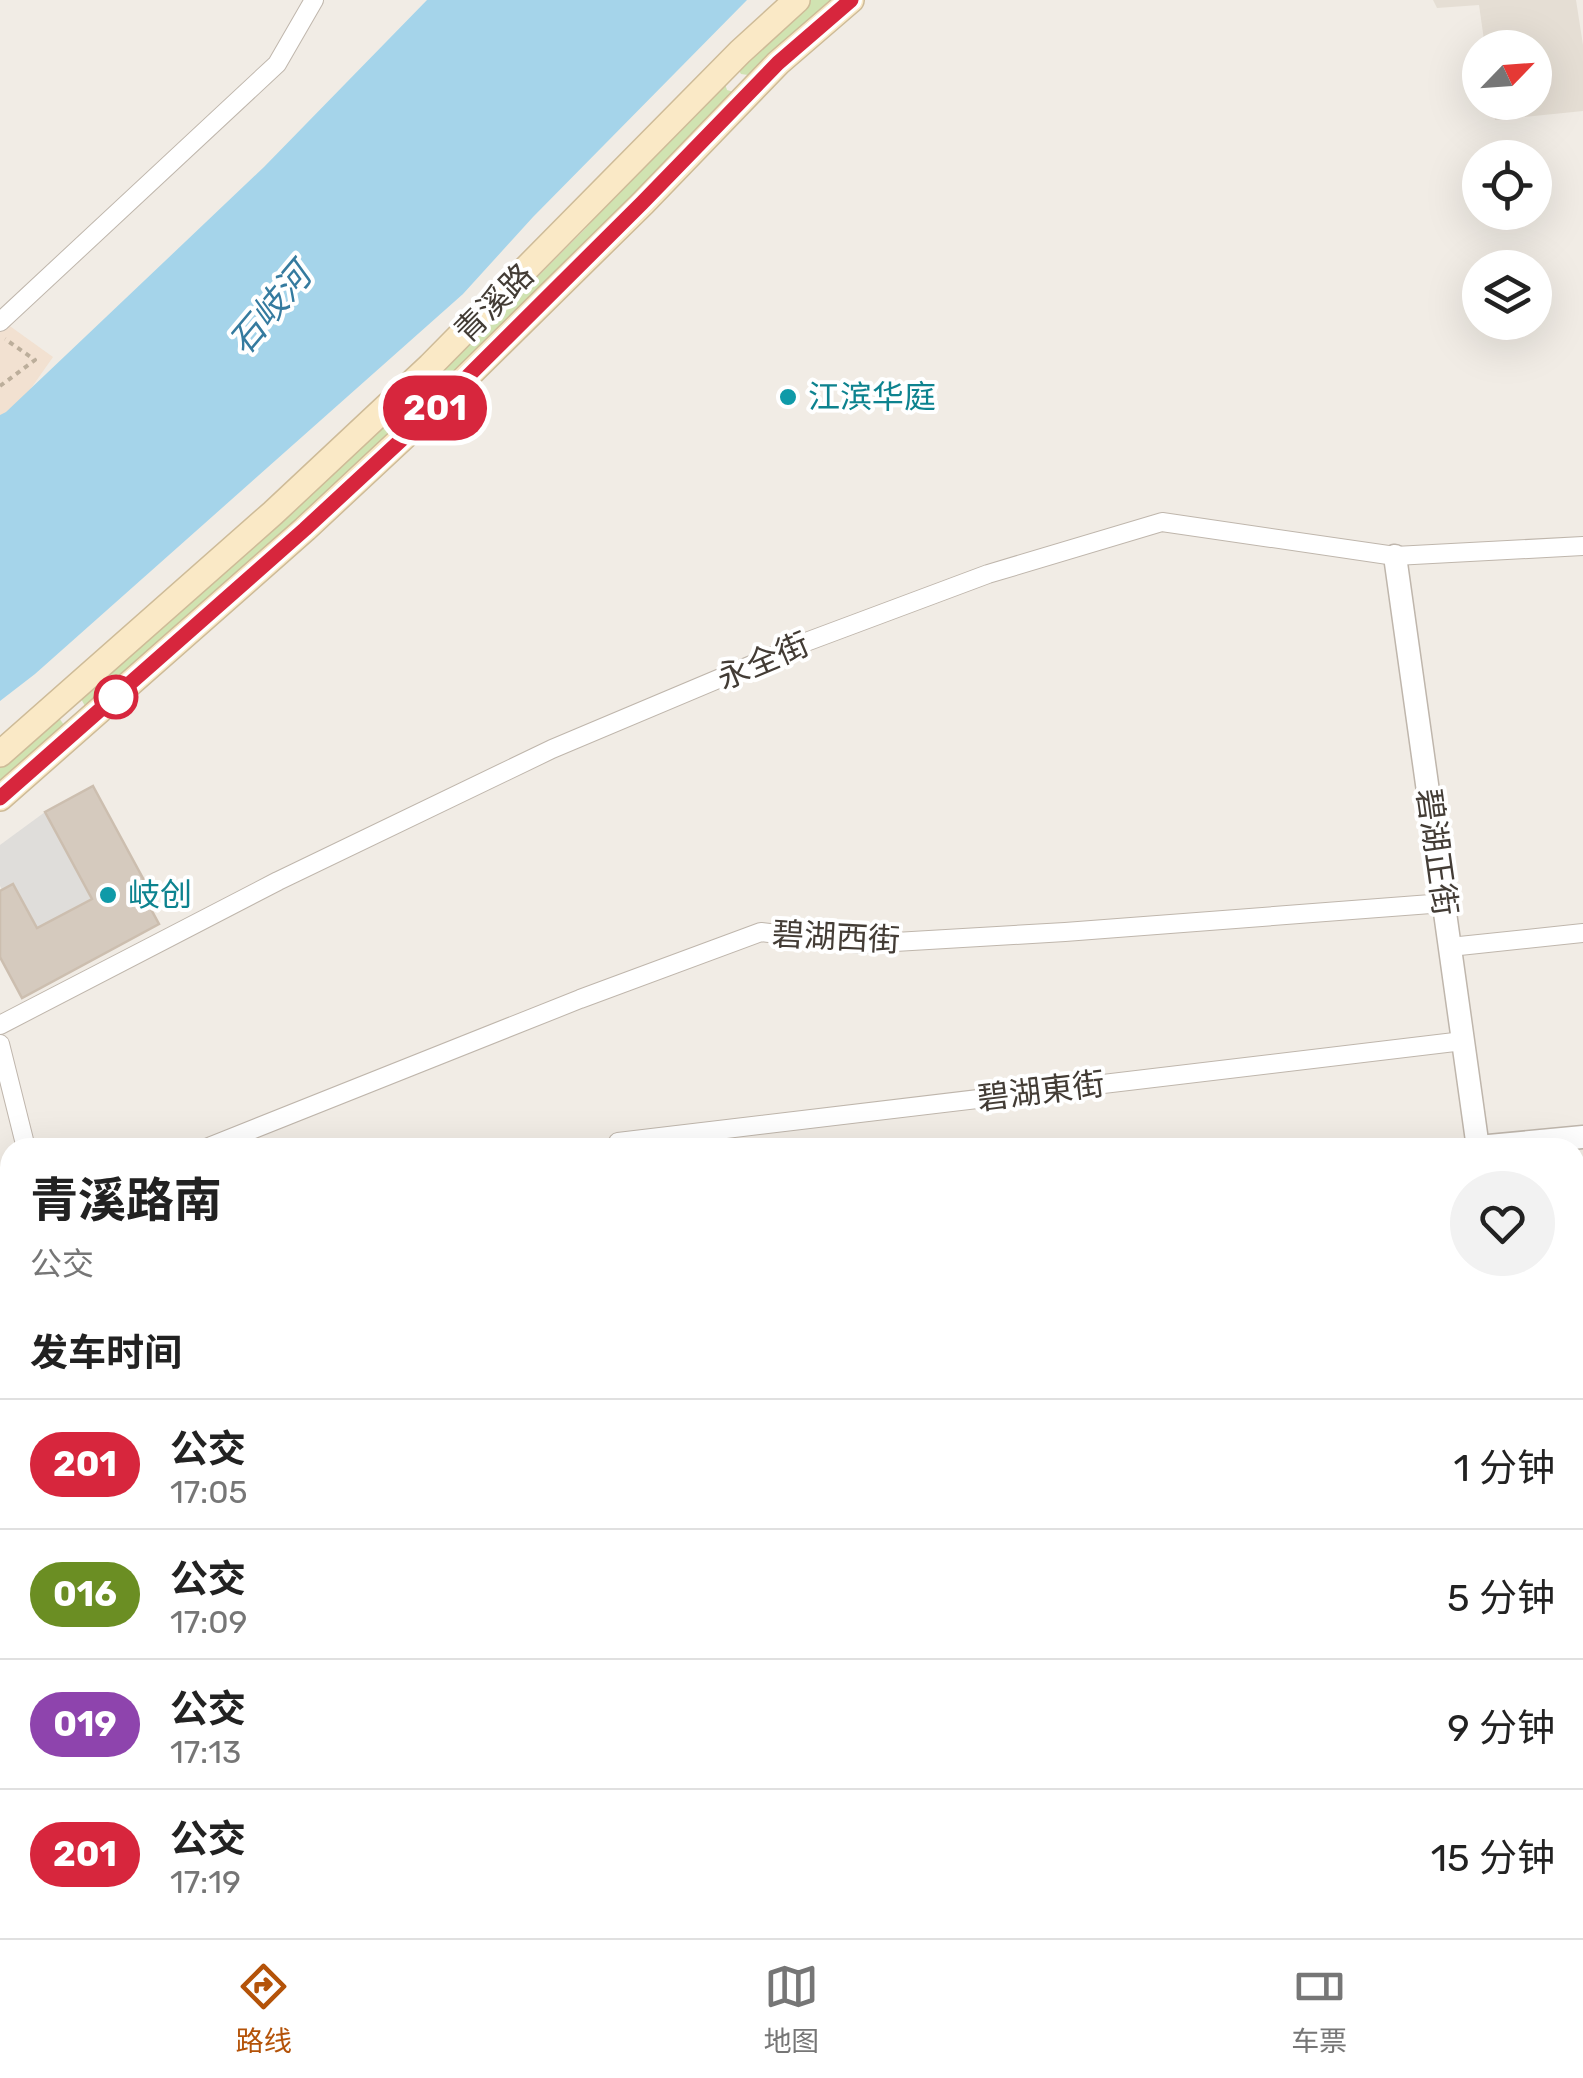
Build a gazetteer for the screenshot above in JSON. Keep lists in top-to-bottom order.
{
  "streets": {
    "main road": ["青溪路"],
    "street": [
      "永全街",
      "碧湖正街",
      "碧湖西街",
      "碧湖東街"
    ]
  },
  "crossings": [
    ["永全街", "碧湖正街"],
    ["碧湖正街", "碧湖西街"],
    ["碧湖正街", "碧湖東街"]
  ],
  "water": ["石岐河"],
  "places": ["江滨华庭", "岐创"],
  "lines": ["bus line 201"],
  "north": "top right",
  "page": {
    "on_map": "201",
    "heading": [
      ["青溪路南", "公交"],
      "发车时间"
    ],
    "list": [
      {
        "mark": "201",
        "name": "公交",
        "note": "17:05",
        "value": "1 分钟"
      },
      {
        "mark": "016",
        "name": "公交",
        "note": "17:09",
        "value": "5 分钟"
      },
      {
        "mark": "019",
        "name": "公交",
        "note": "17:13",
        "value": "9 分钟"
      },
      {
        "mark": "201",
        "name": "公交",
        "note": "17:19",
        "value": "15 分钟"
      }
    ],
    "tabs": ["路线", "地图", "车票"]
  }
}
